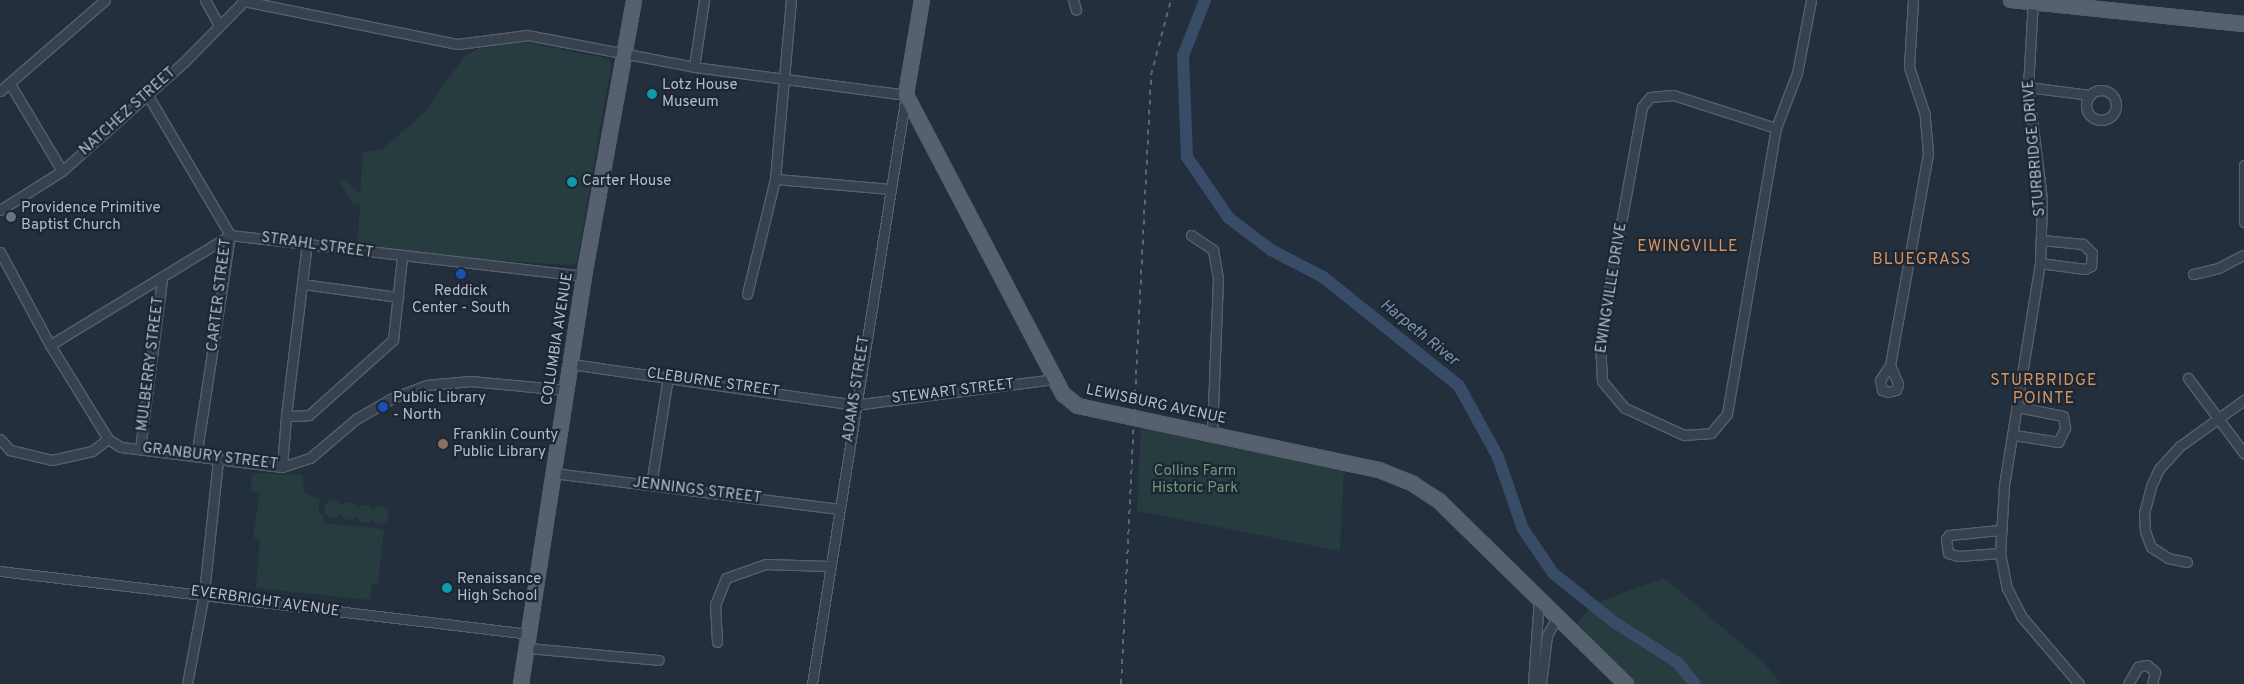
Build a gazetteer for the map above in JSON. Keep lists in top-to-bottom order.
{
  "streets": {
    "main road": ["COLUMBIA AVENUE", "LEWISBURG AVENUE"],
    "street": [
      "NATCHEZ STREET",
      "STURBRIDGE DRIVE",
      "STRAHL STREET",
      "EWINGVILLE DRIVE",
      "CARTER STREET",
      "MULBERRY STREET",
      "CLEBURNE STREET",
      "ADAMS STREET",
      "STEWART STREET",
      "GRANBURY STREET",
      "JENNINGS STREET",
      "EVERBRIGHT AVENUE"
    ]
  },
  "crossings": [
    ["NATCHEZ STREET", "CARTER STREET"],
    ["STRAHL STREET", "CARTER STREET"],
    ["STRAHL STREET", "COLUMBIA AVENUE"],
    ["CARTER STREET", "GRANBURY STREET"],
    ["COLUMBIA AVENUE", "CLEBURNE STREET"],
    ["COLUMBIA AVENUE", "GRANBURY STREET"],
    ["COLUMBIA AVENUE", "JENNINGS STREET"],
    ["COLUMBIA AVENUE", "EVERBRIGHT AVENUE"],
    ["MULBERRY STREET", "GRANBURY STREET"],
    ["CLEBURNE STREET", "ADAMS STREET"],
    ["CLEBURNE STREET", "STEWART STREET"],
    ["ADAMS STREET", "STEWART STREET"],
    ["ADAMS STREET", "LEWISBURG AVENUE"],
    ["ADAMS STREET", "JENNINGS STREET"],
    ["STEWART STREET", "LEWISBURG AVENUE"]
  ],
  "districts": ["EWINGVILLE", "BLUEGRASS", "STURBRIDGE POINTE"],
  "water": ["Harpeth River"],
  "parks": ["Collins Farm Historic Park"],
  "places": [
    "Lotz House Museum",
    "Carter House",
    "Providence Primitive Baptist Church",
    "Reddick Center - South",
    "Public Library - North",
    "Franklin County Public Library",
    "Renaissance High School"
  ]
}
